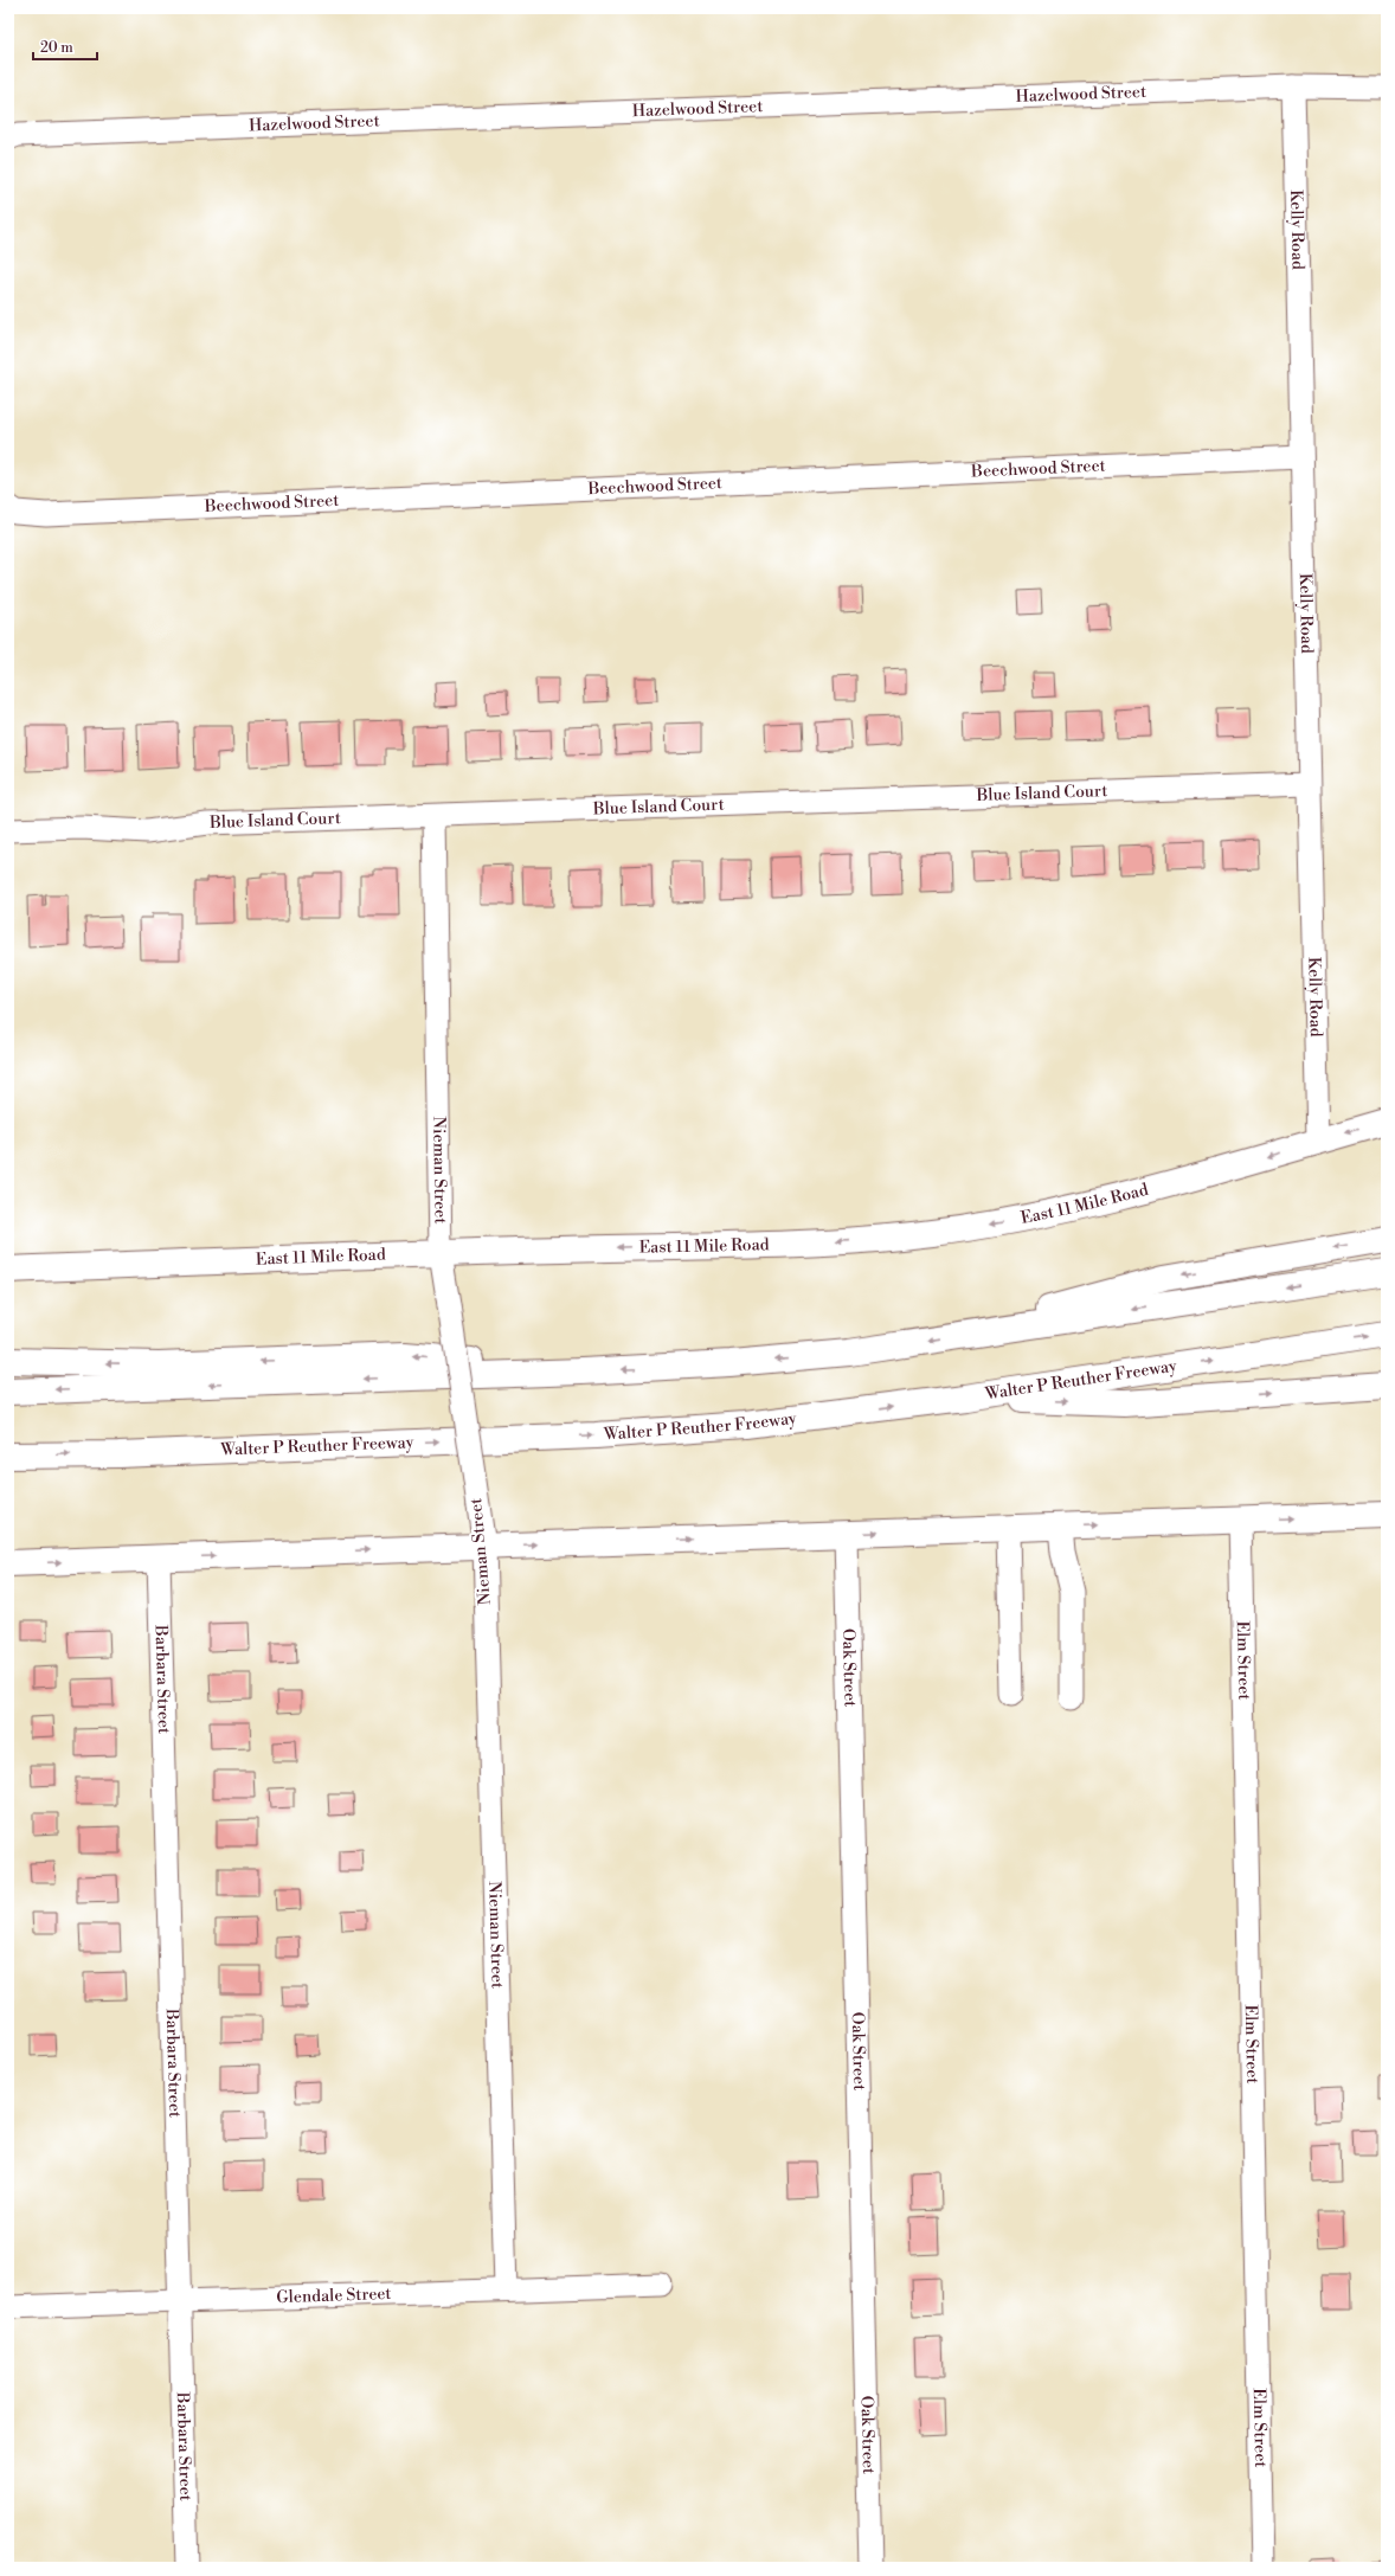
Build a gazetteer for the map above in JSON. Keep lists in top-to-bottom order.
{
  "streets": {
    "main road": ["East 11 Mile Road", "Walter P Reuther Freeway"],
    "street": [
      "Hazelwood Street",
      "Kelly Road",
      "Beechwood Street",
      "Blue Island Court",
      "Nieman Street",
      "Elm Street",
      "Oak Street",
      "Barbara Street",
      "Glendale Street"
    ]
  },
  "crossings": [
    ["Hazelwood Street", "Kelly Road"],
    ["Kelly Road", "Beechwood Street"],
    ["Kelly Road", "Blue Island Court"],
    ["Kelly Road", "East 11 Mile Road"],
    ["Blue Island Court", "Nieman Street"],
    ["Nieman Street", "East 11 Mile Road"],
    ["Nieman Street", "Glendale Street"],
    ["Barbara Street", "Glendale Street"]
  ],
  "scale_bar": "20 m"
}
